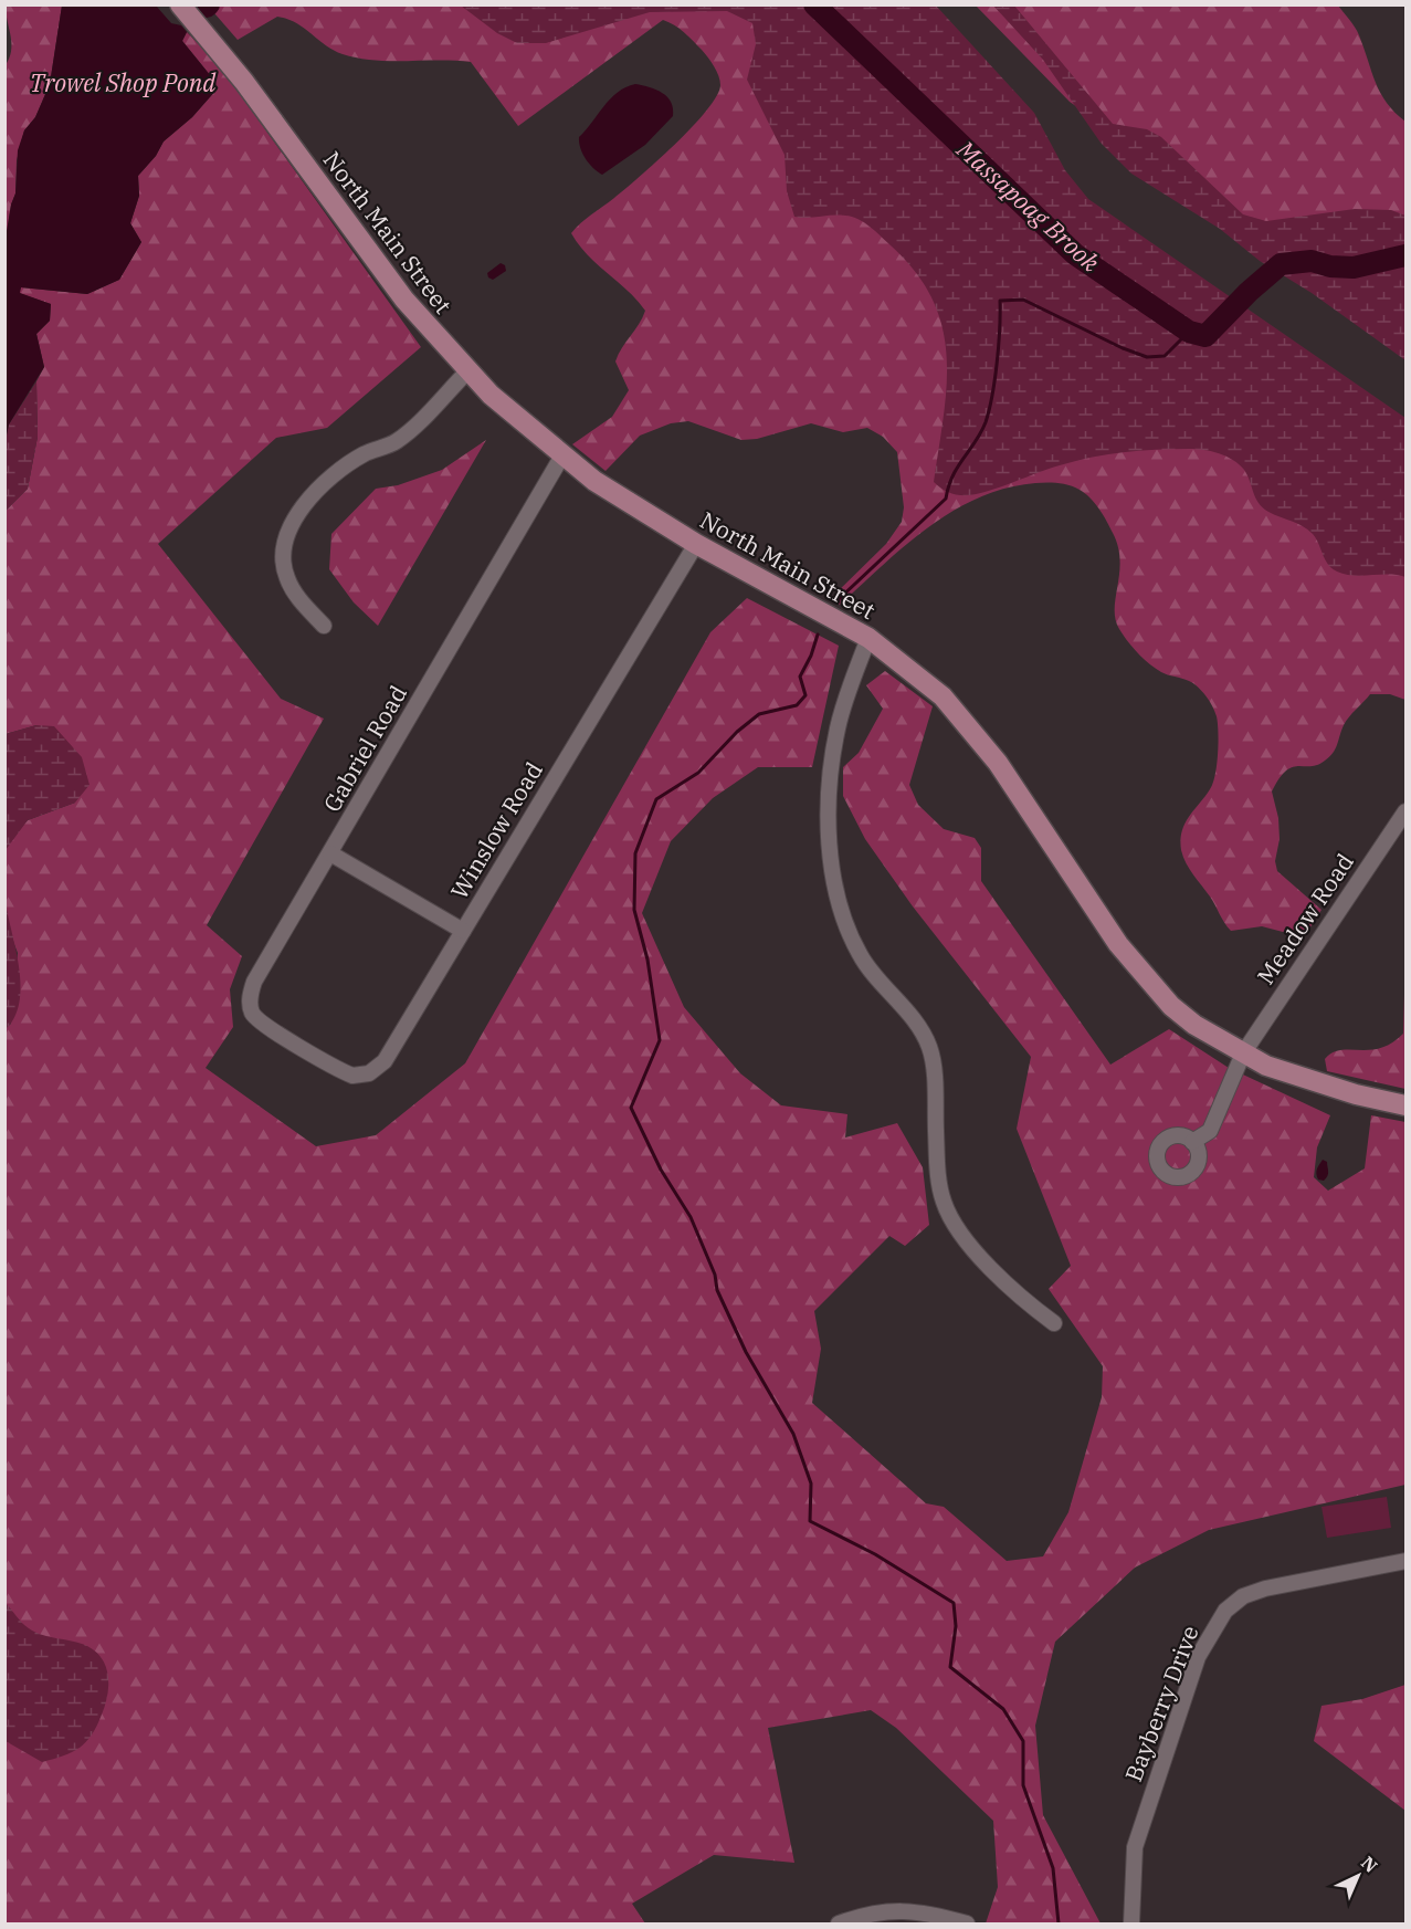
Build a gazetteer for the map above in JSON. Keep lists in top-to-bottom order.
{
  "streets": {
    "main road": ["North Main Street"],
    "street": [
      "Gabriel Road",
      "Winslow Road",
      "Meadow Road",
      "Bayberry Drive"
    ]
  },
  "crossings": [
    ["North Main Street", "Gabriel Road"],
    ["North Main Street", "Winslow Road"],
    ["North Main Street", "Meadow Road"],
    ["Gabriel Road", "Winslow Road"]
  ],
  "water": ["Trowel Shop Pond", "Massapoag Brook"],
  "north": "top right"
}
